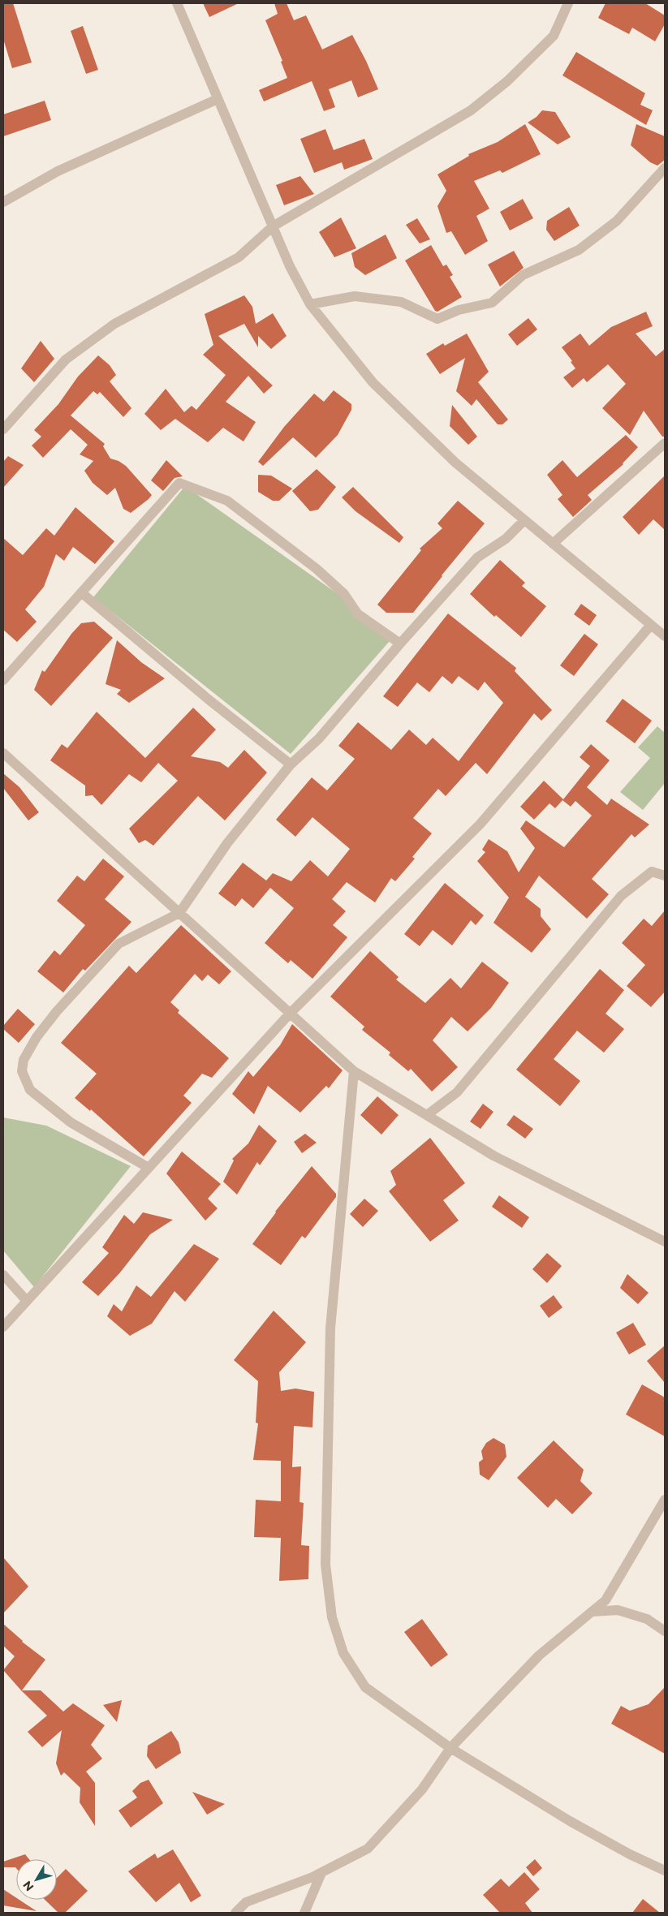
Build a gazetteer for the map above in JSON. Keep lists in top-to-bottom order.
{
  "north": "bottom left"
}
